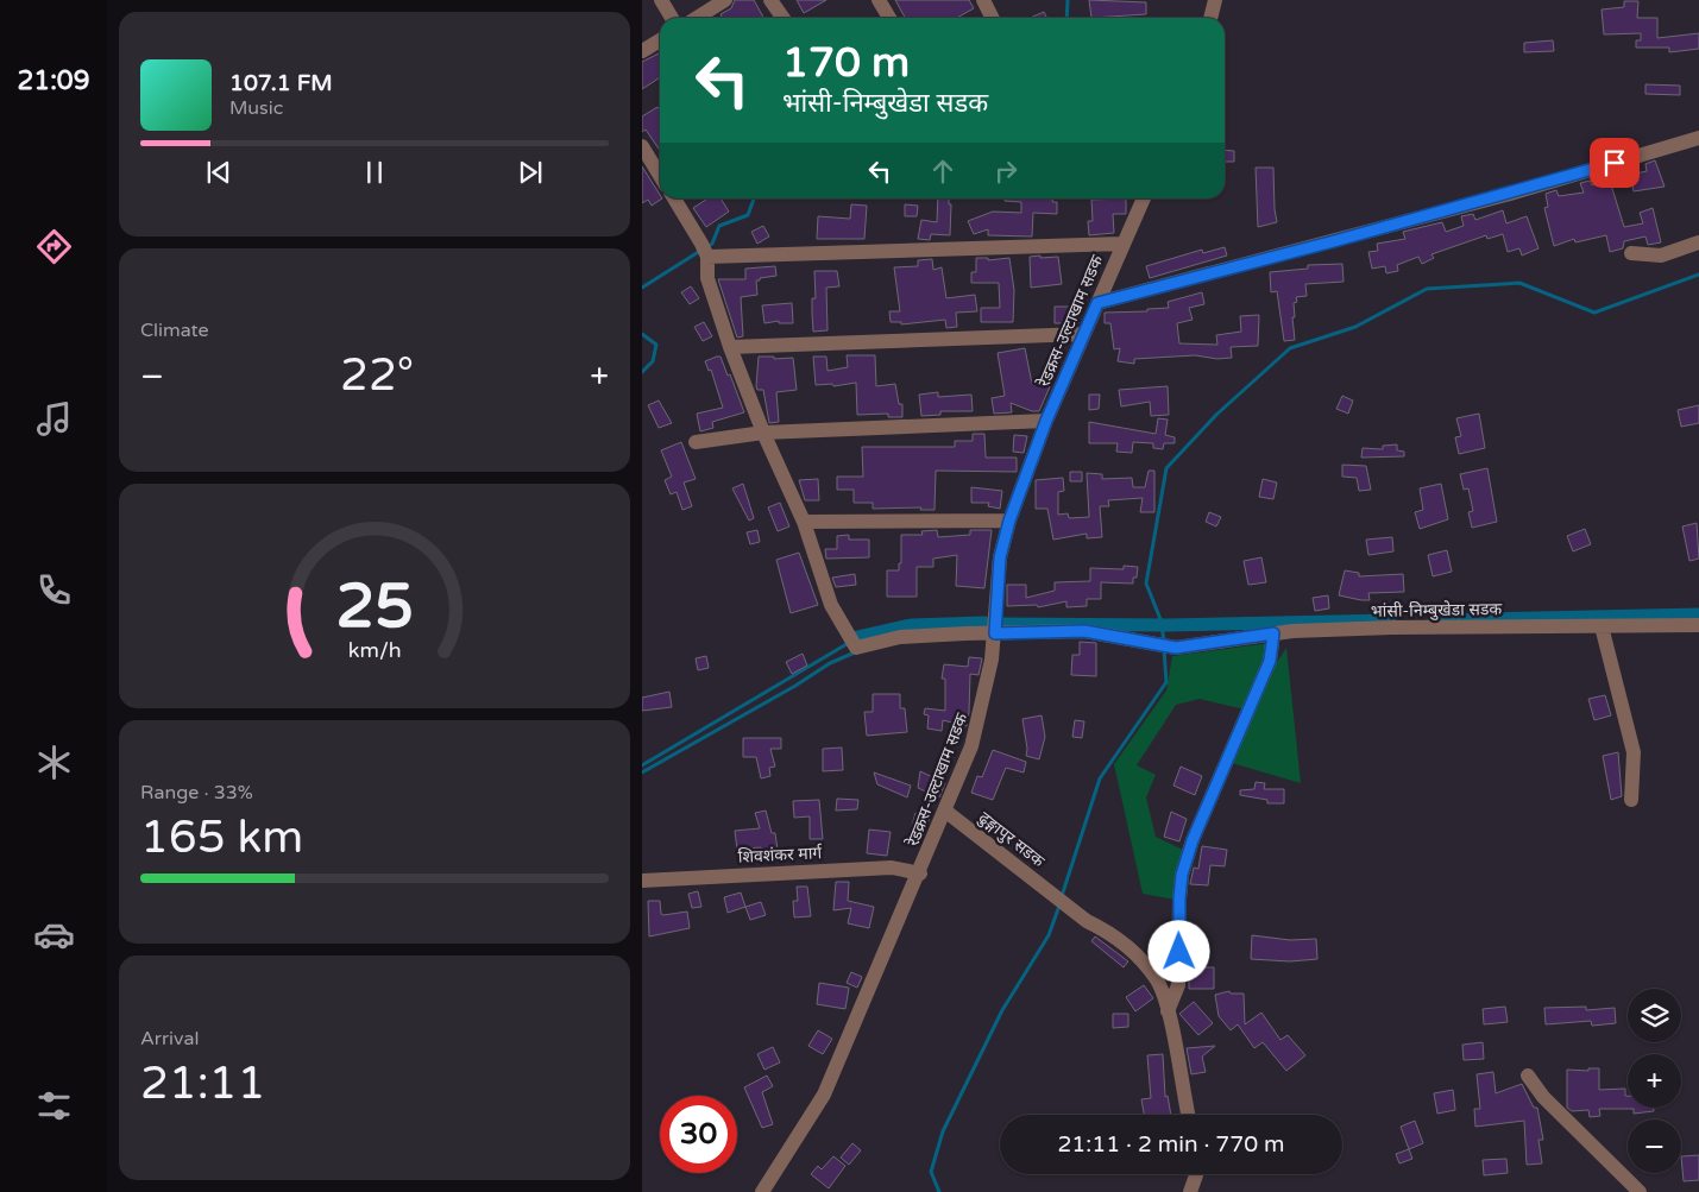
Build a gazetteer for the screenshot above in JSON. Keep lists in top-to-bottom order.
{
  "streets": {
    "street": [
      "रेडक्रस-उल्टाखाम सडक",
      "भांसी-निम्बुखेडा सडक",
      "ढुङ्गापुर सडक",
      "शिवशंकर मार्ग"
    ]
  },
  "crossings": [
    ["रेडक्रस-उल्टाखाम सडक", "भांसी-निम्बुखेडा सडक"],
    ["रेडक्रस-उल्टाखाम सडक", "ढुङ्गापुर सडक"],
    ["रेडक्रस-उल्टाखाम सडक", "शिवशंकर मार्ग"]
  ],
  "page": {
    "tabs": "21:09",
    "turn": ["170 m", "भांसी-निम्बुखेडा सडक"],
    "song": ["107.1 FM", "Music"],
    "tile": [
      "Climate",
      ["Range · 33%", "165 km"],
      ["Arrival", "21:11"]
    ],
    "heat": ["−", "22°", "+"],
    "map_buttons": ["+", "−"],
    "limit": "30",
    "trip": "21:11 · 2 min · 770 m",
    "gauge": ["25", "km/h"]
  }
}
